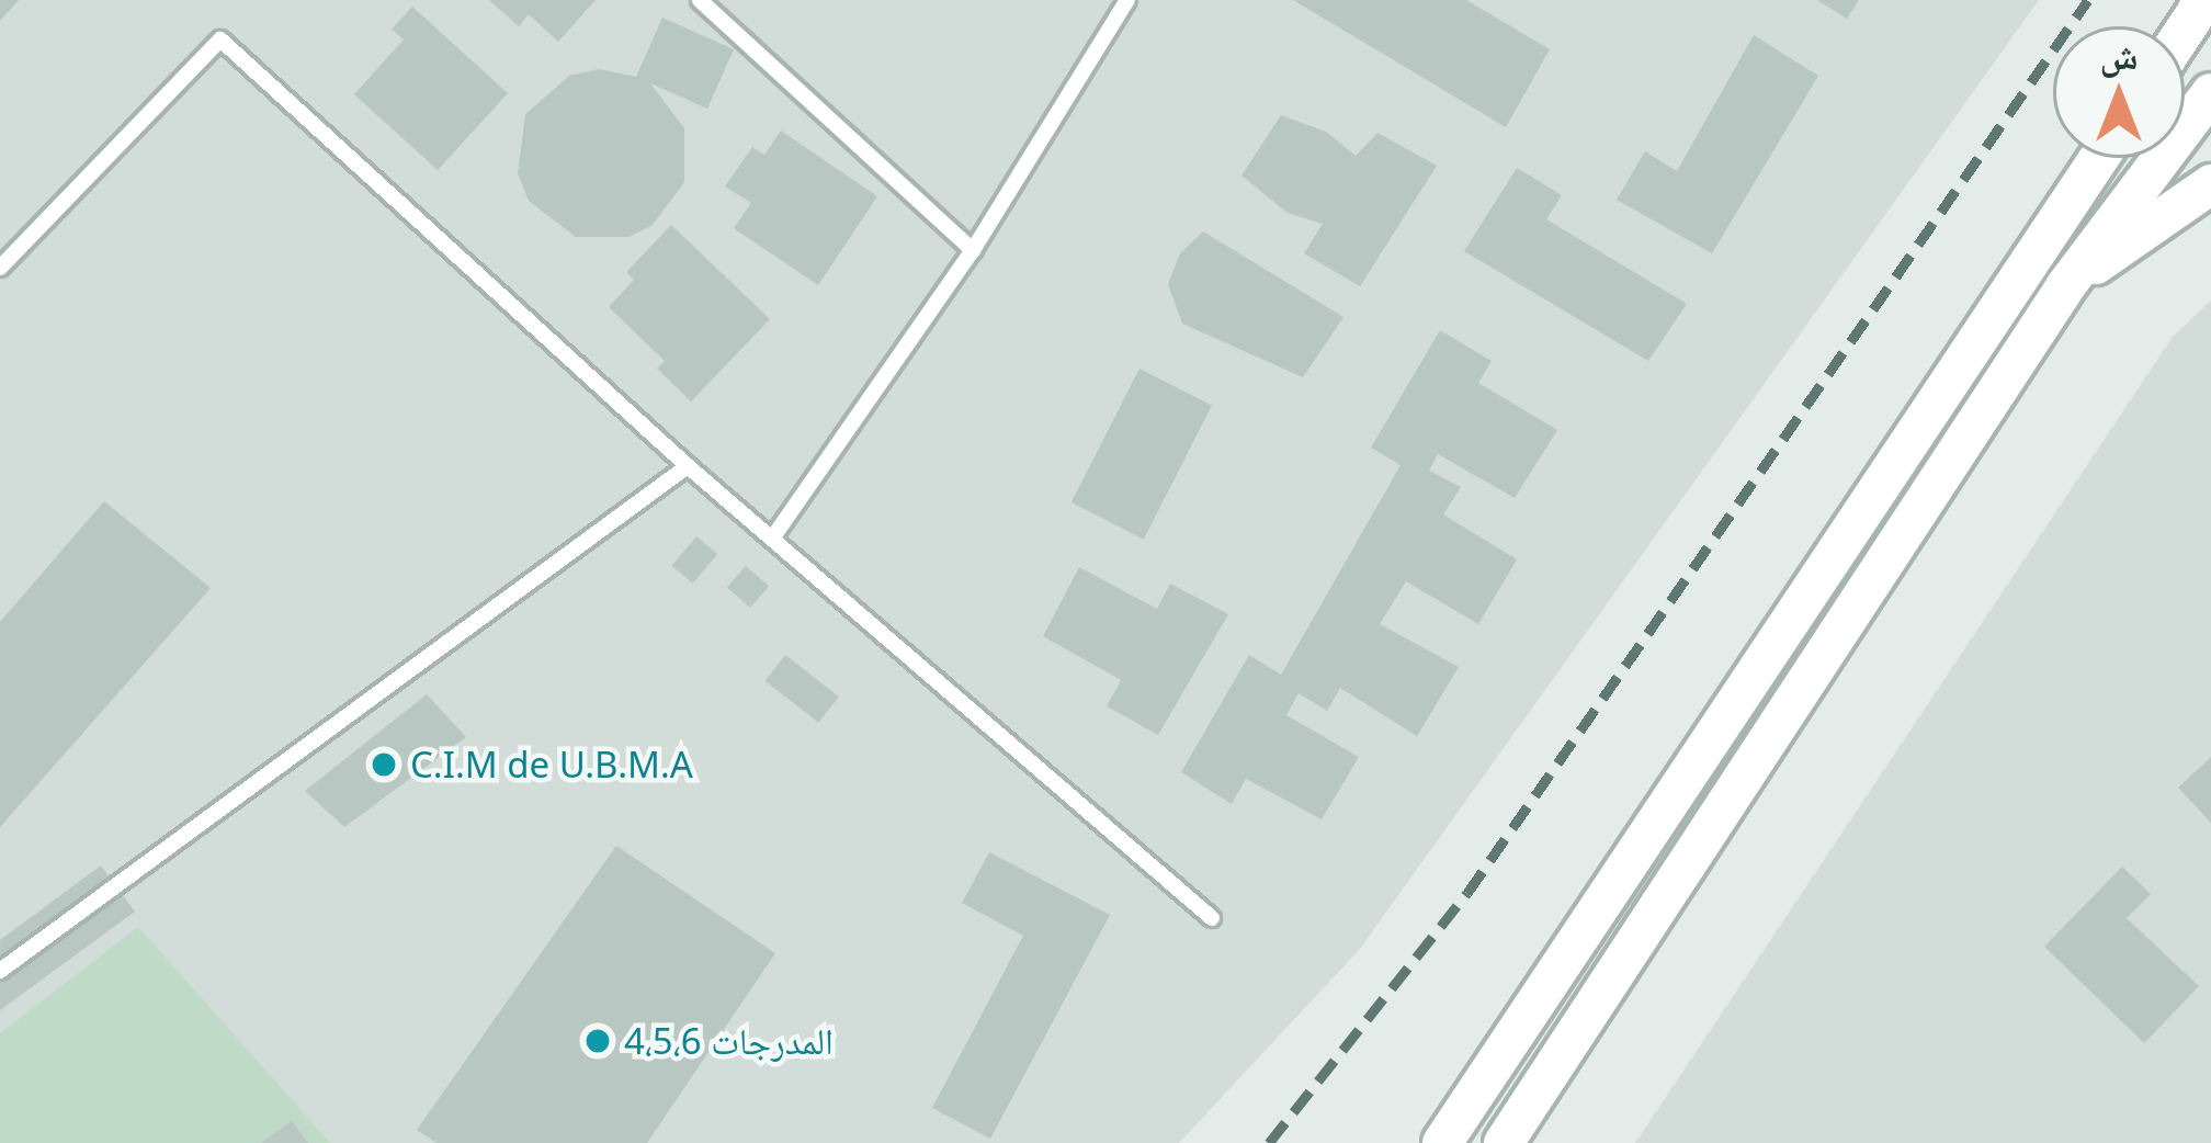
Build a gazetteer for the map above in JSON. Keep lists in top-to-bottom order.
{
  "places": ["C.I.M de U.B.M.A", "المدرجات 4،5،6"],
  "north": "top"
}
